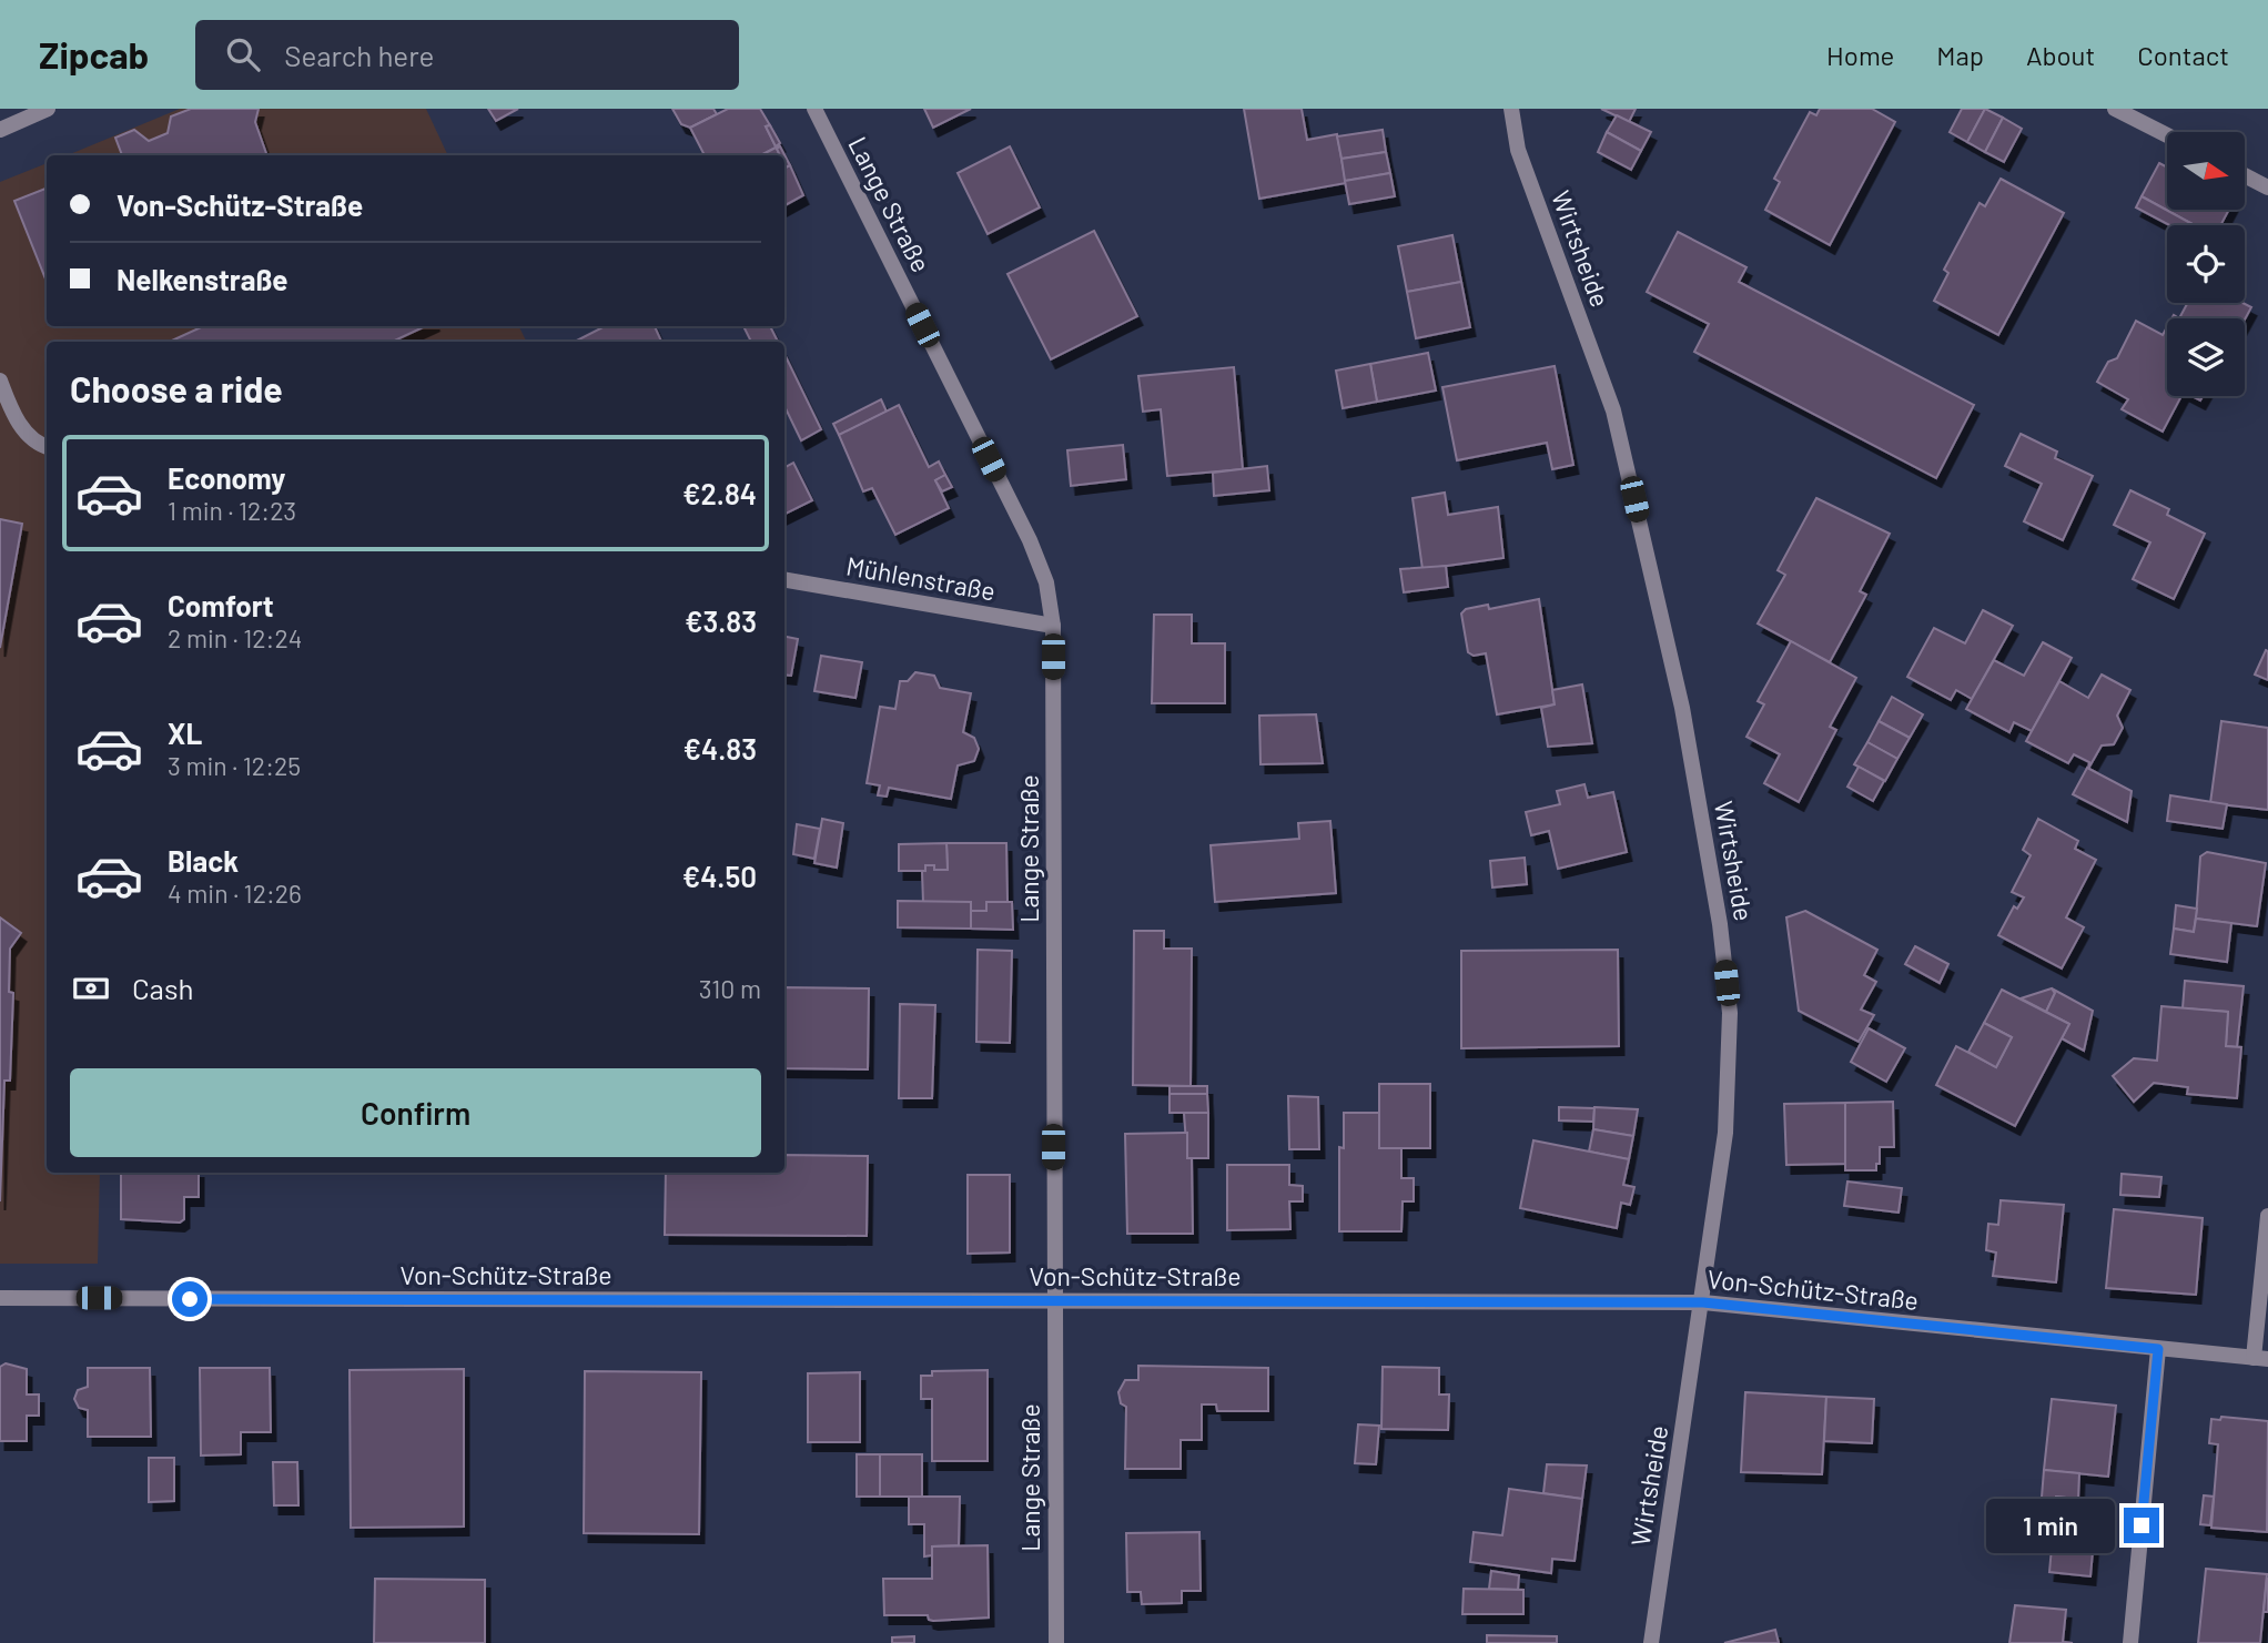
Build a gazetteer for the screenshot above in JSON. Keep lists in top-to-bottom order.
{
  "streets": {
    "street": [
      "Lange Straße",
      "Wirtsheide",
      "Mühlenstraße",
      "Von-Schütz-Straße"
    ]
  },
  "crossings": [
    ["Lange Straße", "Mühlenstraße"],
    ["Lange Straße", "Von-Schütz-Straße"],
    ["Wirtsheide", "Von-Schütz-Straße"]
  ],
  "north": "right",
  "page": {
    "header": "Zipcab",
    "search": "Search here",
    "nav": [
      "Home",
      "Map",
      "About",
      "Contact"
    ],
    "banner": ["Von-Schütz-Straße", "Nelkenstraße"],
    "heading": "Choose a ride",
    "list": [
      {
        "name": "Economy",
        "note": "1 min · 12:23",
        "value": "€2.84"
      },
      {
        "name": "Comfort",
        "note": "2 min · 12:24",
        "value": "€3.83"
      },
      {
        "name": "XL",
        "note": "3 min · 12:25",
        "value": "€4.83"
      },
      {
        "name": "Black",
        "note": "4 min · 12:26",
        "value": "€4.50"
      }
    ],
    "pay": ["Cash", "310 m"],
    "buttons": "Confirm",
    "bubble": "1 min"
  }
}
